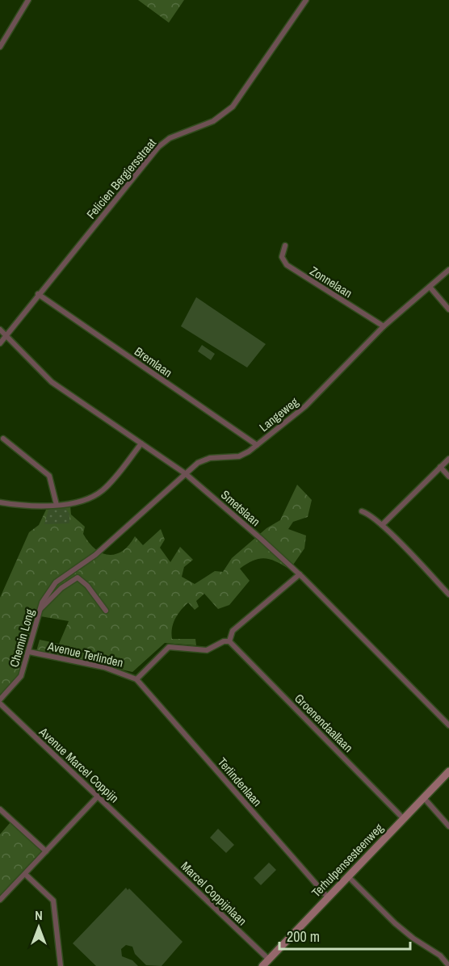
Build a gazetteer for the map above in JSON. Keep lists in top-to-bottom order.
{
  "streets": {
    "main road": ["Terhulpensesteenweg"],
    "street": [
      "Felicien Bergiersstraat",
      "Zonnelaan",
      "Bremlaan",
      "Langeweg",
      "Smetslaan",
      "Chemin Long",
      "Avenue Terlinden",
      "Groenendaallaan",
      "Avenue Marcel Coppijn",
      "Terlindenlaan",
      "Marcel Coppijnlaan"
    ]
  },
  "crossings": [
    ["Felicien Bergiersstraat", "Bremlaan"],
    ["Felicien Bergiersstraat", "Smetslaan"],
    ["Zonnelaan", "Langeweg"],
    ["Bremlaan", "Langeweg"],
    ["Langeweg", "Smetslaan"],
    ["Langeweg", "Chemin Long"],
    ["Chemin Long", "Avenue Terlinden"],
    ["Avenue Terlinden", "Terlindenlaan"],
    ["Groenendaallaan", "Terhulpensesteenweg"],
    ["Avenue Marcel Coppijn", "Marcel Coppijnlaan"],
    ["Terlindenlaan", "Terhulpensesteenweg"],
    ["Terhulpensesteenweg", "Marcel Coppijnlaan"]
  ],
  "scale_bar": "200 m",
  "north": "top"
}
